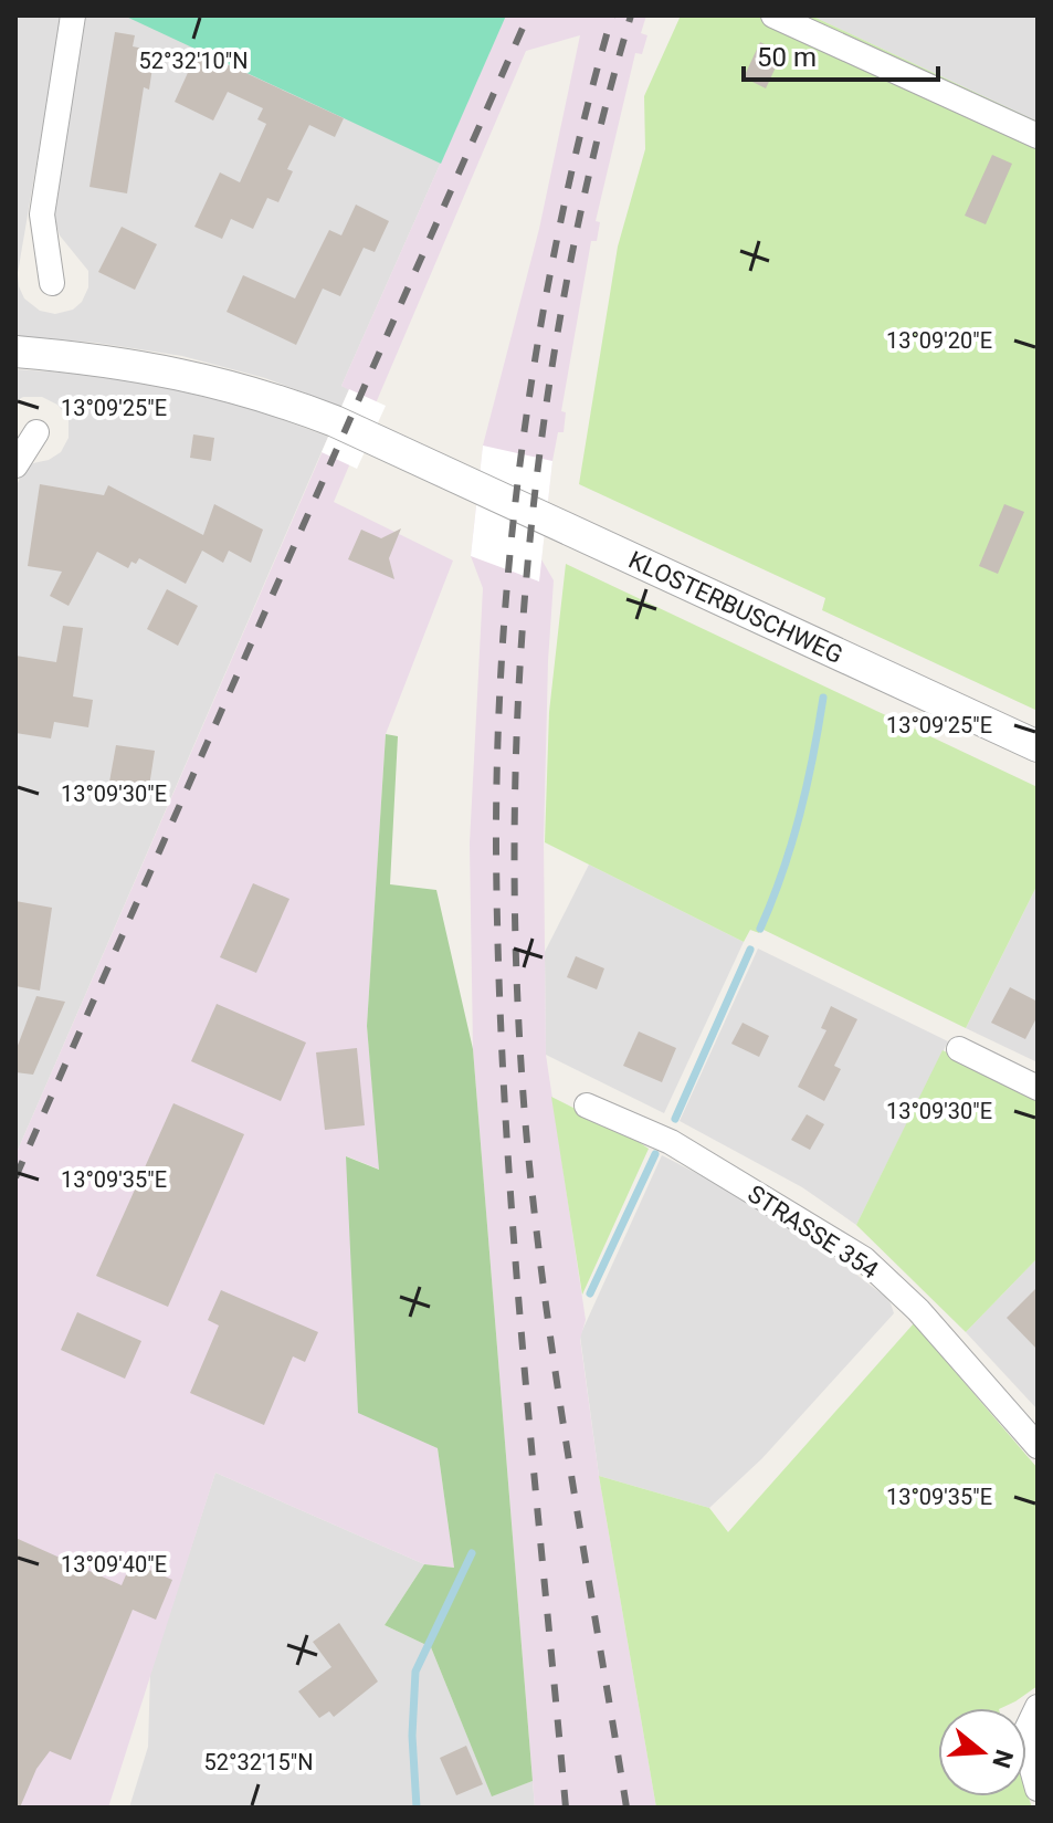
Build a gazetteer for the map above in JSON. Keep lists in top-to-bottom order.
{
  "streets": {
    "street": ["KLOSTERBUSCHWEG", "STRASSE 354"]
  },
  "scale_bar": "50 m",
  "north": "right",
  "coordinates": [
    "52°32'10\"N",
    "13°09'20\"E",
    "13°09'25\"E",
    "13°09'30\"E",
    "13°09'35\"E",
    "13°09'40\"E",
    "52°32'15\"N"
  ]
}
